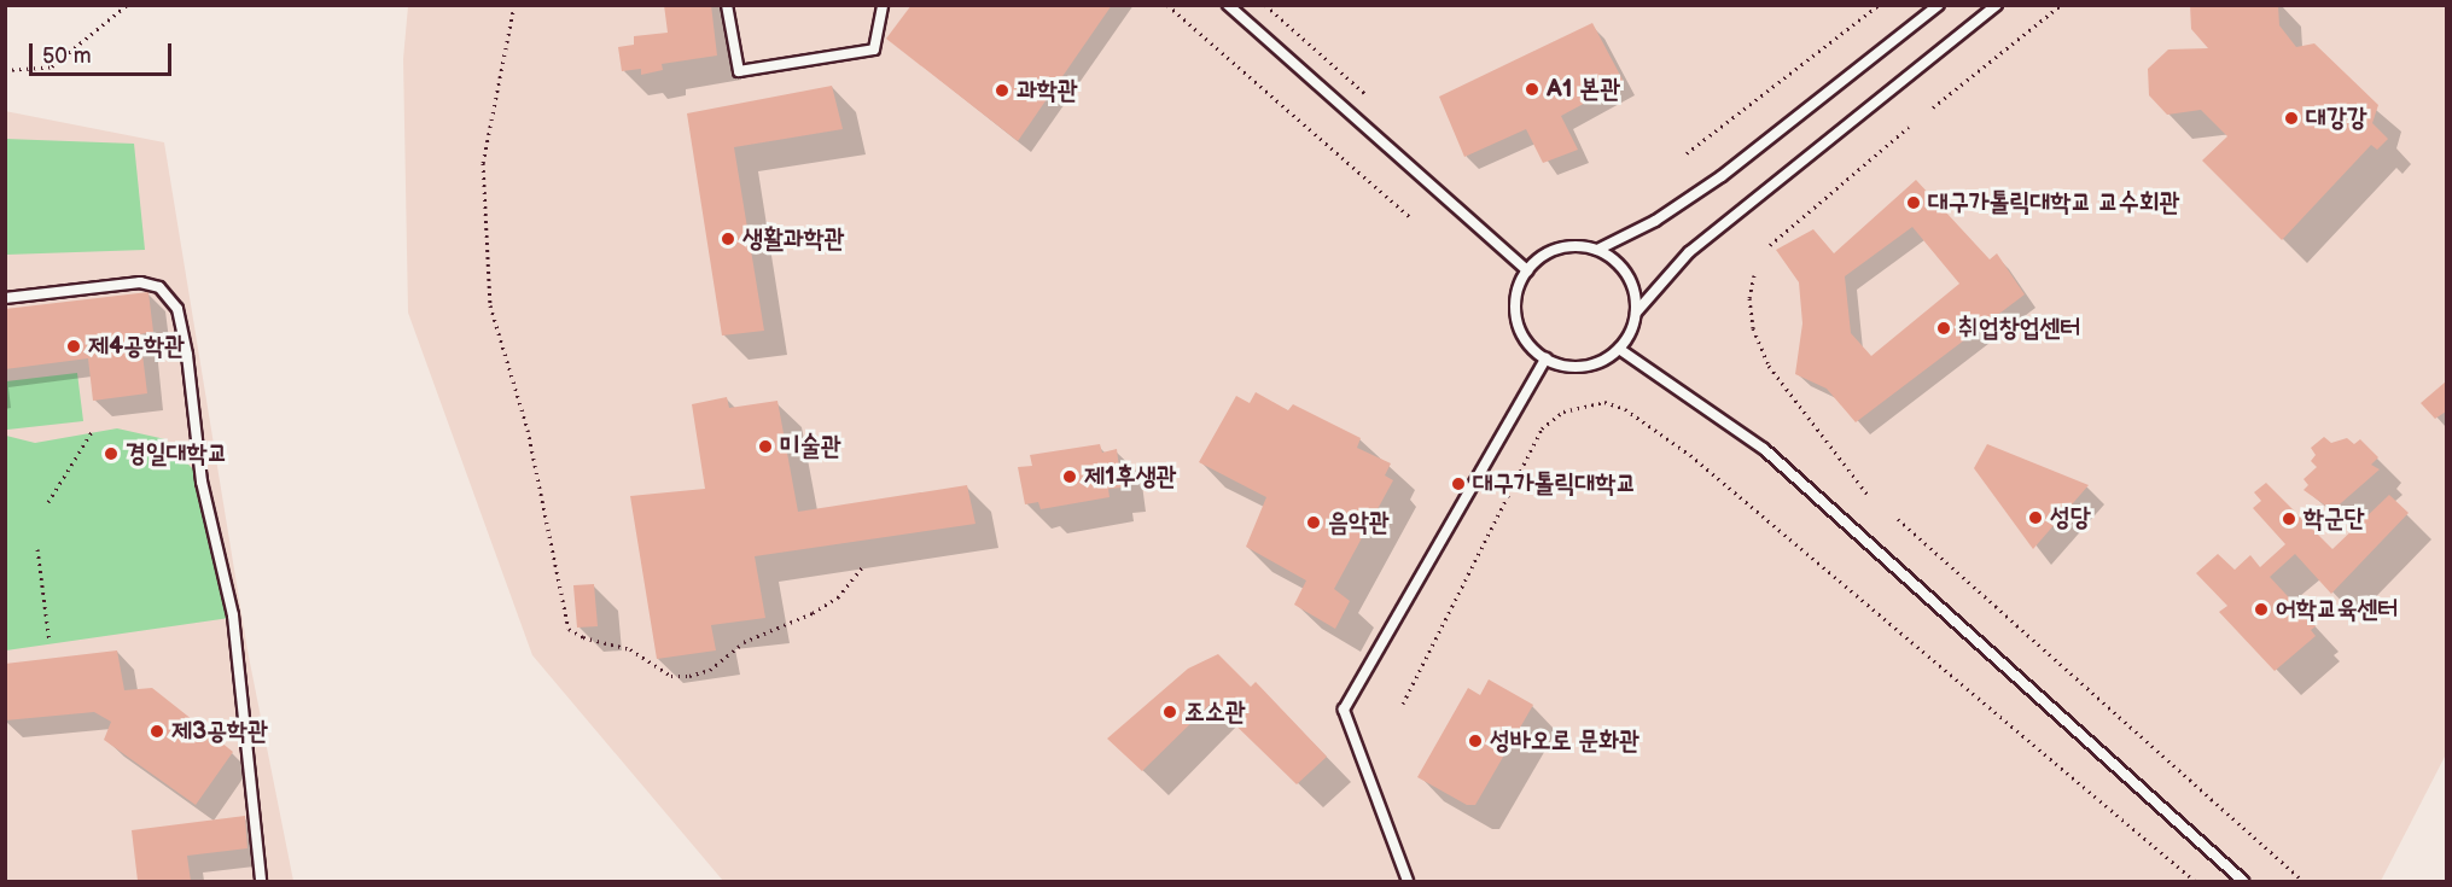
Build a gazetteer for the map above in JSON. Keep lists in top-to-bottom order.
{
  "places": [
    "A1 본관",
    "과학관",
    "대강강",
    "대구가톨릭대학교 교수회관",
    "생활과학관",
    "취업창업센터",
    "제4공학관",
    "미술관",
    "경일대학교",
    "제1후생관",
    "대구가톨릭대학교",
    "성당",
    "학군단",
    "음악관",
    "어학교육센터",
    "조소관",
    "제3공학관",
    "성바오로 문화관"
  ],
  "scale_bar": "50 m"
}
